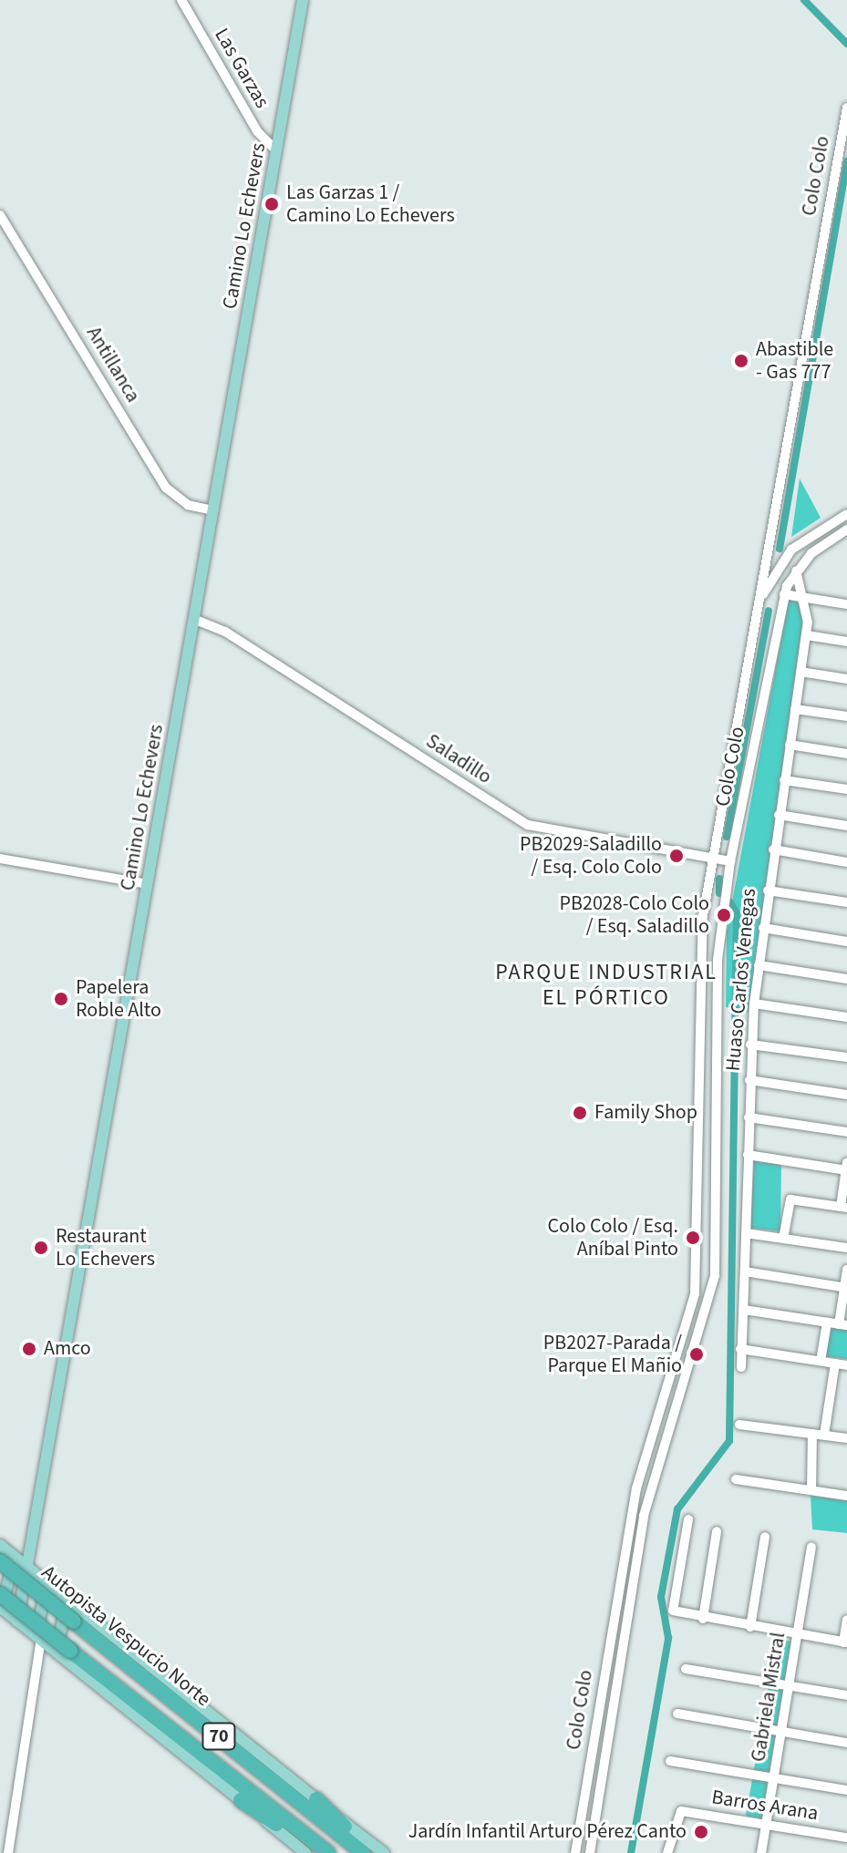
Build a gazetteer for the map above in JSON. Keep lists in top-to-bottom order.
{
  "streets": {
    "highway": ["Autopista Vespucio Norte", "70"],
    "main road": ["Camino Lo Echevers"],
    "street": [
      "Las Garzas",
      "Colo Colo",
      "Antillanca",
      "Saladillo",
      "Huaso Carlos Venegas",
      "Gabriela Mistral",
      "Barros Arana"
    ]
  },
  "crossings": [
    ["Las Garzas", "Camino Lo Echevers"],
    ["Colo Colo", "Saladillo"],
    ["Colo Colo", "Huaso Carlos Venegas"],
    ["Camino Lo Echevers", "Antillanca"],
    ["Camino Lo Echevers", "Saladillo"],
    ["Gabriela Mistral", "Barros Arana"]
  ],
  "districts": ["PARQUE INDUSTRIAL EL PÓRTICO"],
  "places": [
    "Las Garzas 1 / Camino Lo Echevers",
    "Abastible - Gas 777",
    "PB2029-Saladillo / Esq. Colo Colo",
    "PB2028-Colo Colo / Esq. Saladillo",
    "Papelera Roble Alto",
    "Family Shop",
    "Colo Colo / Esq. Aníbal Pinto",
    "Restaurant Lo Echevers",
    "Amco",
    "PB2027-Parada / Parque El Mañio",
    "Jardín Infantil Arturo Pérez Canto"
  ]
}
